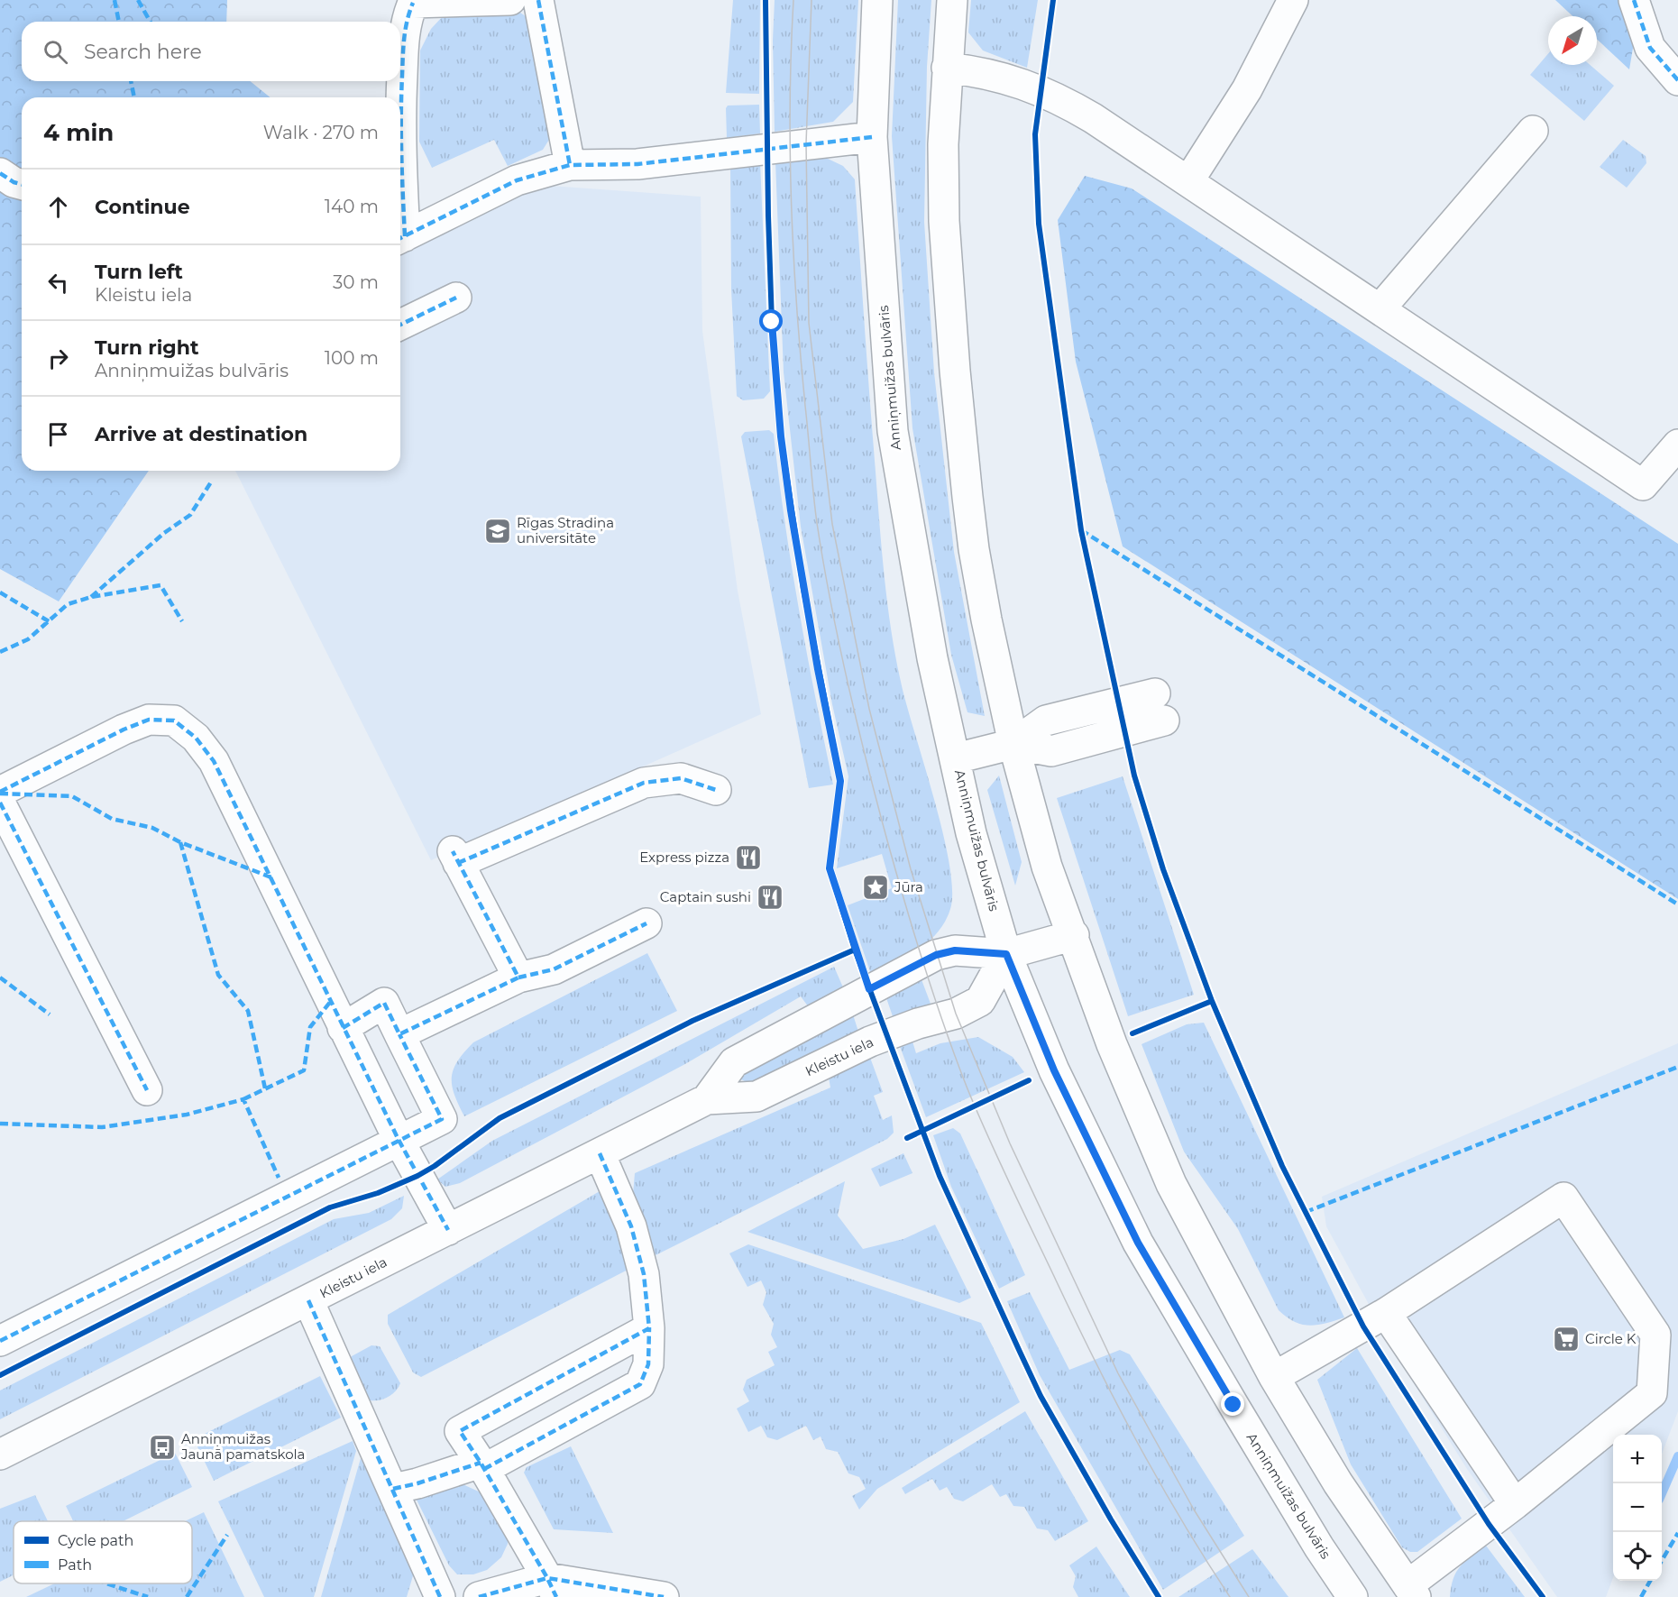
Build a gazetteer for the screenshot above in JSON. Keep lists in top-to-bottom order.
{
  "streets": {
    "street": ["Anniņmuižas bulvāris", "Kleistu iela"]
  },
  "crossings": [
    ["Anniņmuižas bulvāris", "Kleistu iela"]
  ],
  "places": {
    "school or university": ["Rīgas Stradiņa universitāte"],
    "restaurant": ["Express pizza", "Captain sushi"],
    "place": ["Jūra"],
    "supermarket": ["Circle K"],
    "bus stop": ["Anniņmuižas Jaunā pamatskola"]
  },
  "legend": ["Cycle path", "Path"],
  "north": "bottom left",
  "page": {
    "search": "Search here",
    "heading": ["4 min", "Walk · 270 m"],
    "list": [
      ["Continue", "140 m"],
      ["Turn left", "Kleistu iela", "30 m"],
      ["Turn right", "Anniņmuižas bulvāris", "100 m"],
      "Arrive at destination"
    ],
    "map_buttons": ["+", "−"]
  }
}
